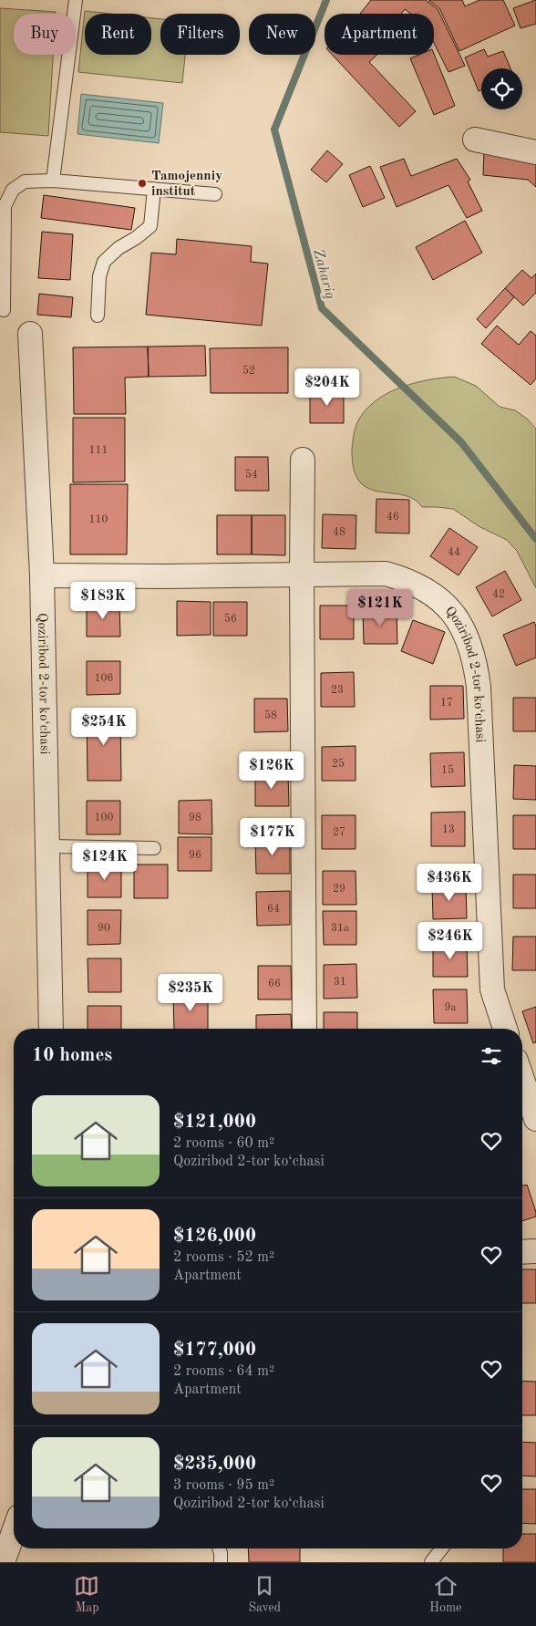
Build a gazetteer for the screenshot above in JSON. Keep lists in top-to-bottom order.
{
  "streets": {
    "street": ["Qoziribod 2-tor ko‘chasi"]
  },
  "water": ["Zahariq"],
  "places": ["Tamojenniy institut"],
  "house_numbers": [
    "52",
    "111",
    "54",
    "46",
    "110",
    "48",
    "44",
    "42",
    "56",
    "106",
    "23",
    "17",
    "58",
    "25",
    "15",
    "100",
    "98",
    "13",
    "27",
    "96",
    "29",
    "64",
    "90",
    "31а",
    "31",
    "66",
    "9а"
  ],
  "page": {
    "chip": [
      "Buy",
      "Rent",
      "Filters",
      "New",
      "Apartment"
    ],
    "price": [
      "$204K",
      "$183K",
      "$121K",
      "$254K",
      "$126K",
      "$177K",
      "$124K",
      "$436K",
      "$246K",
      "$235K"
    ],
    "heading": "10 homes",
    "list": [
      {
        "name": "$121,000",
        "note": "2 rooms · 60 m² · Qoziribod 2-tor ko‘chasi"
      },
      {
        "name": "$126,000",
        "note": "2 rooms · 52 m² · Apartment"
      },
      {
        "name": "$177,000",
        "note": "2 rooms · 64 m² · Apartment"
      },
      {
        "name": "$235,000",
        "note": "3 rooms · 95 m² · Qoziribod 2-tor ko‘chasi"
      }
    ],
    "tabs": ["Map", "Saved", "Home"]
  }
}
